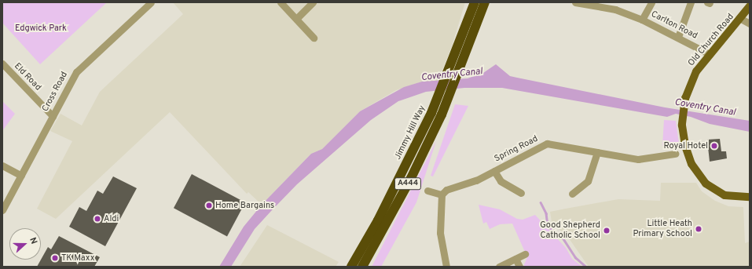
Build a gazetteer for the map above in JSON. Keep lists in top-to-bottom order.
{
  "streets": {
    "highway": ["Jimmy Hill Way", "A444"],
    "main road": ["Old Church Road"],
    "street": [
      "Carlton Road",
      "Eld Road",
      "Cross Road",
      "Spring Road"
    ]
  },
  "crossings": [
    ["Carlton Road", "Old Church Road"],
    ["Eld Road", "Cross Road"]
  ],
  "water": ["Coventry Canal"],
  "parks": ["Edgwick Park"],
  "places": [
    "Royal Hotel",
    "Home Bargains",
    "Aldi",
    "Little Heath Primary School",
    "Good Shepherd Catholic School",
    "TK Maxx"
  ],
  "north": "right"
}
